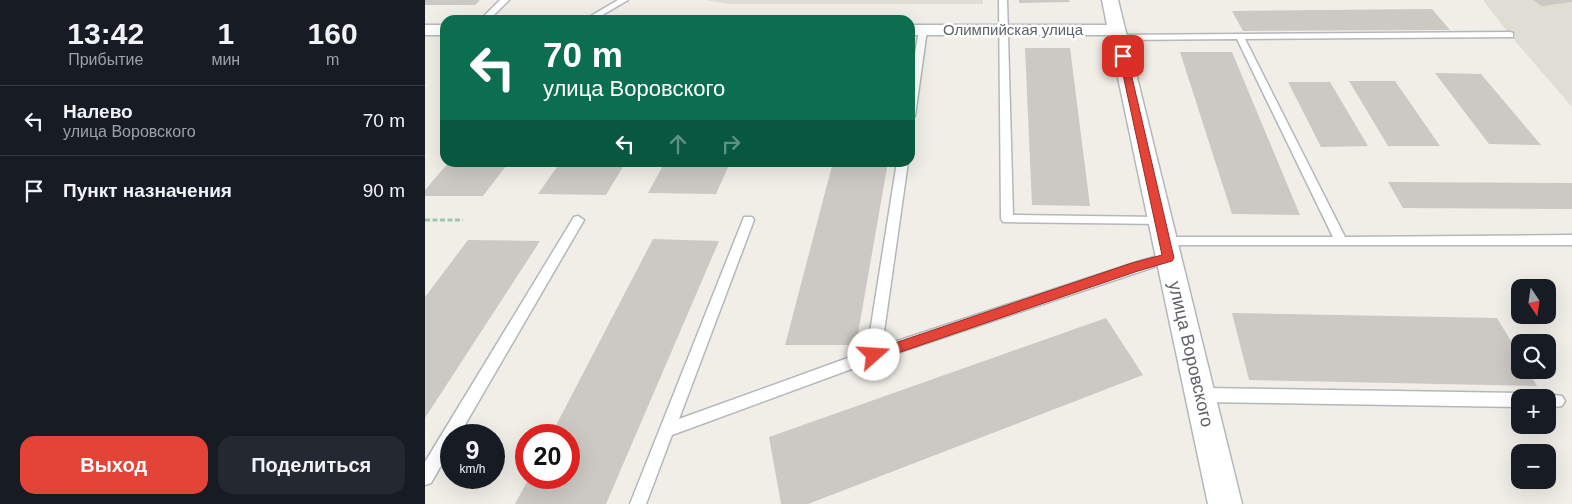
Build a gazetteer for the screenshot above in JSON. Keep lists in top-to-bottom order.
{
  "streets": {
    "street": ["Олимпийская улица", "улица Воровского"]
  },
  "crossings": [
    ["Олимпийская улица", "улица Воровского"]
  ],
  "north": "bottom",
  "page": {
    "eta": [
      "13:42",
      "Прибытие",
      "1",
      "мин",
      "160",
      "m"
    ],
    "turn": ["70 m", "улица Воровского"],
    "list": [
      {
        "name": "Налево",
        "note": "улица Воровского",
        "value": "70 m"
      },
      {
        "name": "Пункт назначения",
        "value": "90 m"
      }
    ],
    "map_buttons": ["+", "−"],
    "speed": "9 km/h",
    "limit": "20",
    "buttons": ["Выход", "Поделиться"]
  }
}
